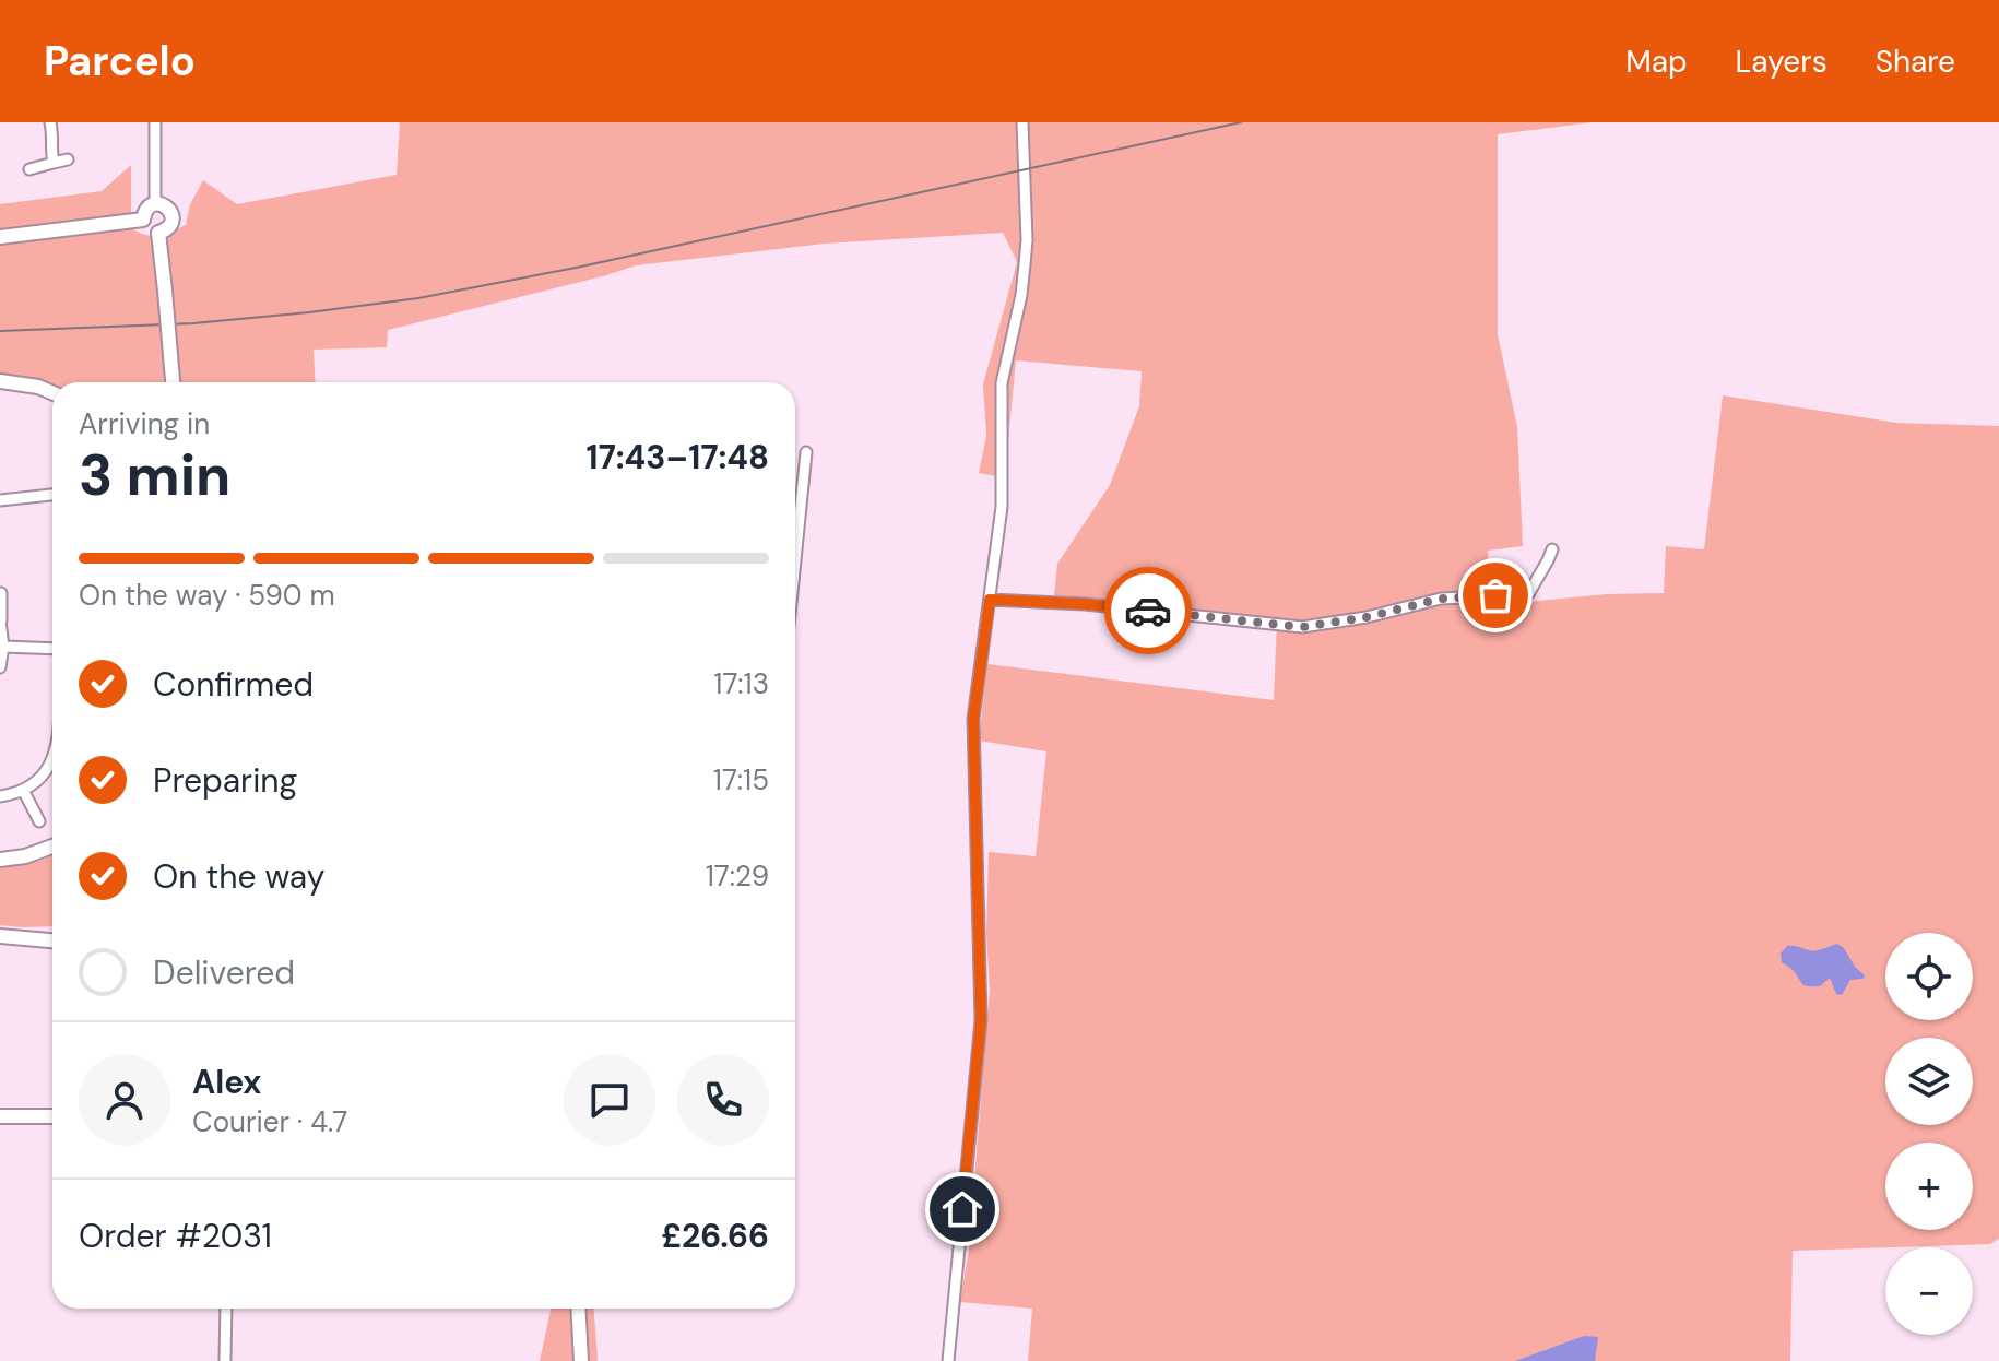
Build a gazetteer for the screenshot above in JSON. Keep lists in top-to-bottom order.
{
  "page": {
    "header": "Parcelo",
    "nav": ["Map", "Layers", "Share"],
    "heading": ["3 min", "Arriving in", "17:43–17:48"],
    "panel": [
      "Alex",
      "Courier · 4.7",
      "Order #2031",
      "£26.66"
    ],
    "bar": "On the way · 590 m",
    "list": [
      ["Confirmed", "17:13"],
      ["Preparing", "17:15"],
      ["On the way", "17:29"],
      "Delivered"
    ],
    "map_buttons": ["+", "−"]
  }
}
